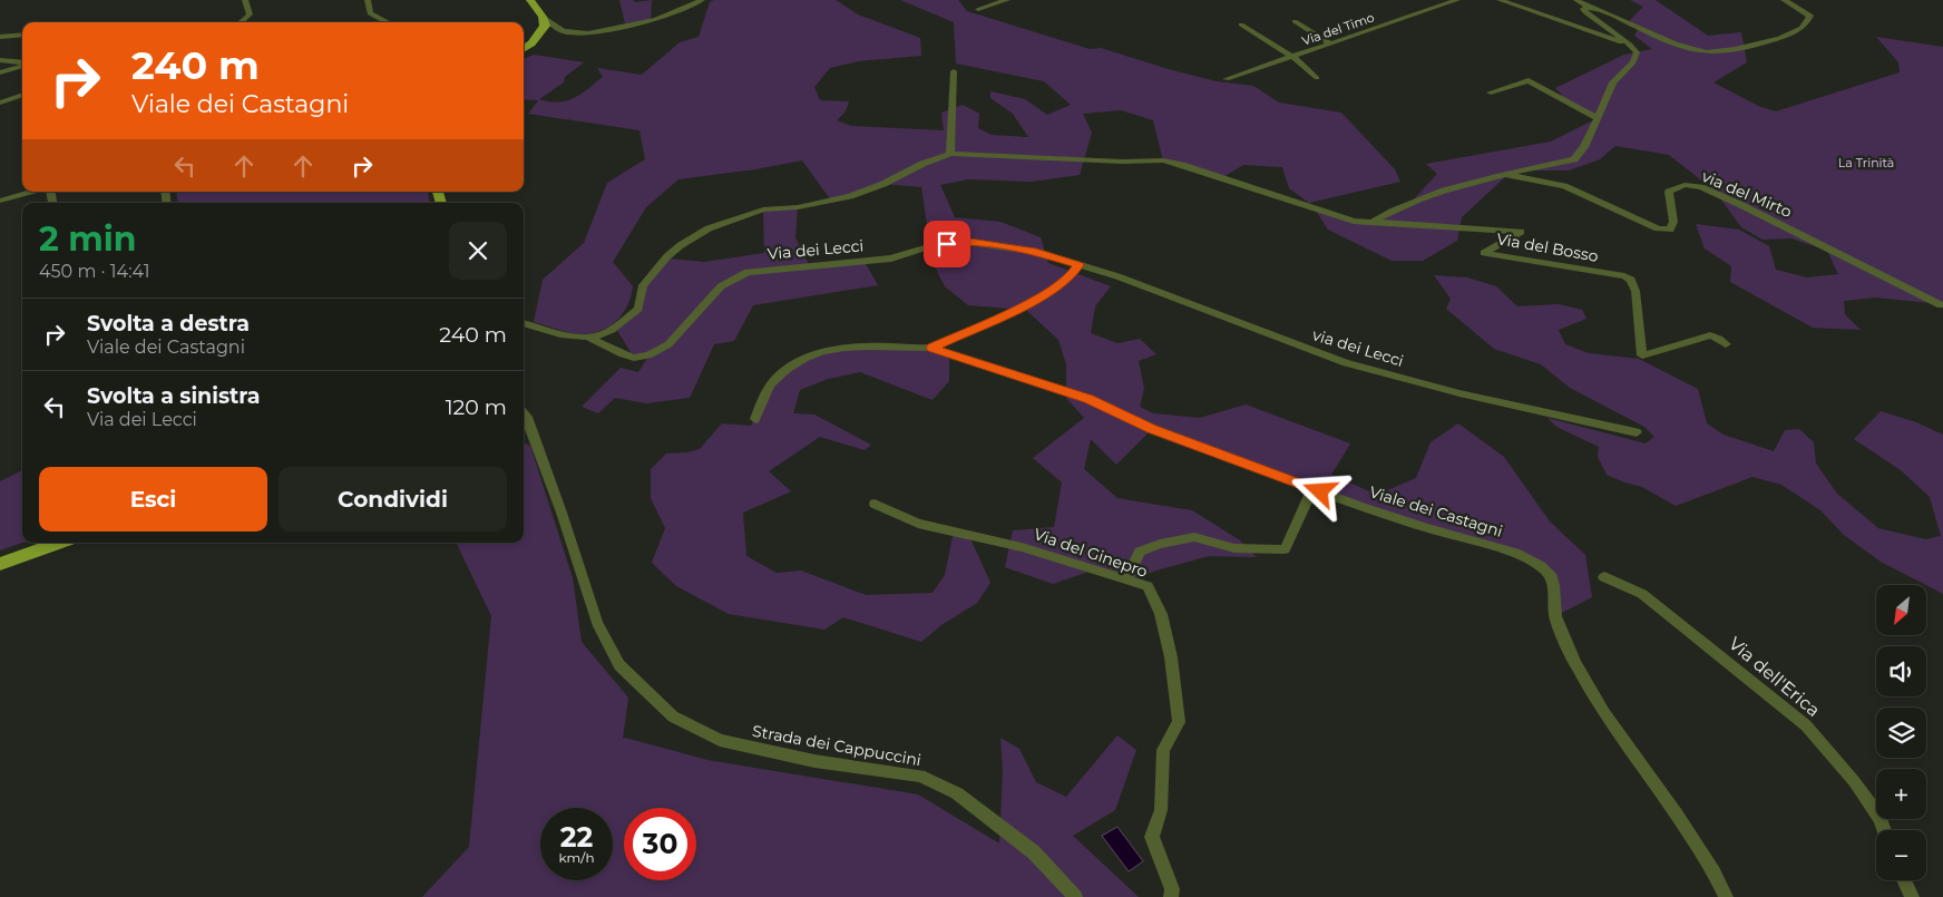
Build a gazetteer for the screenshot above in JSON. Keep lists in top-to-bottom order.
{
  "streets": {
    "street": [
      "Via del Timo",
      "via del Mirto",
      "Via del Bosso",
      "Via dei Lecci",
      "via dei Lecci",
      "Viale dei Castagni",
      "Via del Ginepro",
      "Via dell'Erica",
      "Strada dei Cappuccini"
    ]
  },
  "crossings": [
    ["Via dei Lecci", "via dei Lecci"]
  ],
  "parks": ["La Trinità"],
  "north": "bottom left",
  "page": {
    "turn": ["240 m", "Viale dei Castagni"],
    "heading": ["2 min", "450 m · 14:41"],
    "list": [
      {
        "name": "Svolta a destra",
        "note": "Viale dei Castagni",
        "value": "240 m"
      },
      {
        "name": "Svolta a sinistra",
        "note": "Via dei Lecci",
        "value": "120 m"
      }
    ],
    "buttons": ["Esci", "Condividi"],
    "map_buttons": ["+", "−"],
    "speed": "22 km/h",
    "limit": "30"
  }
}
